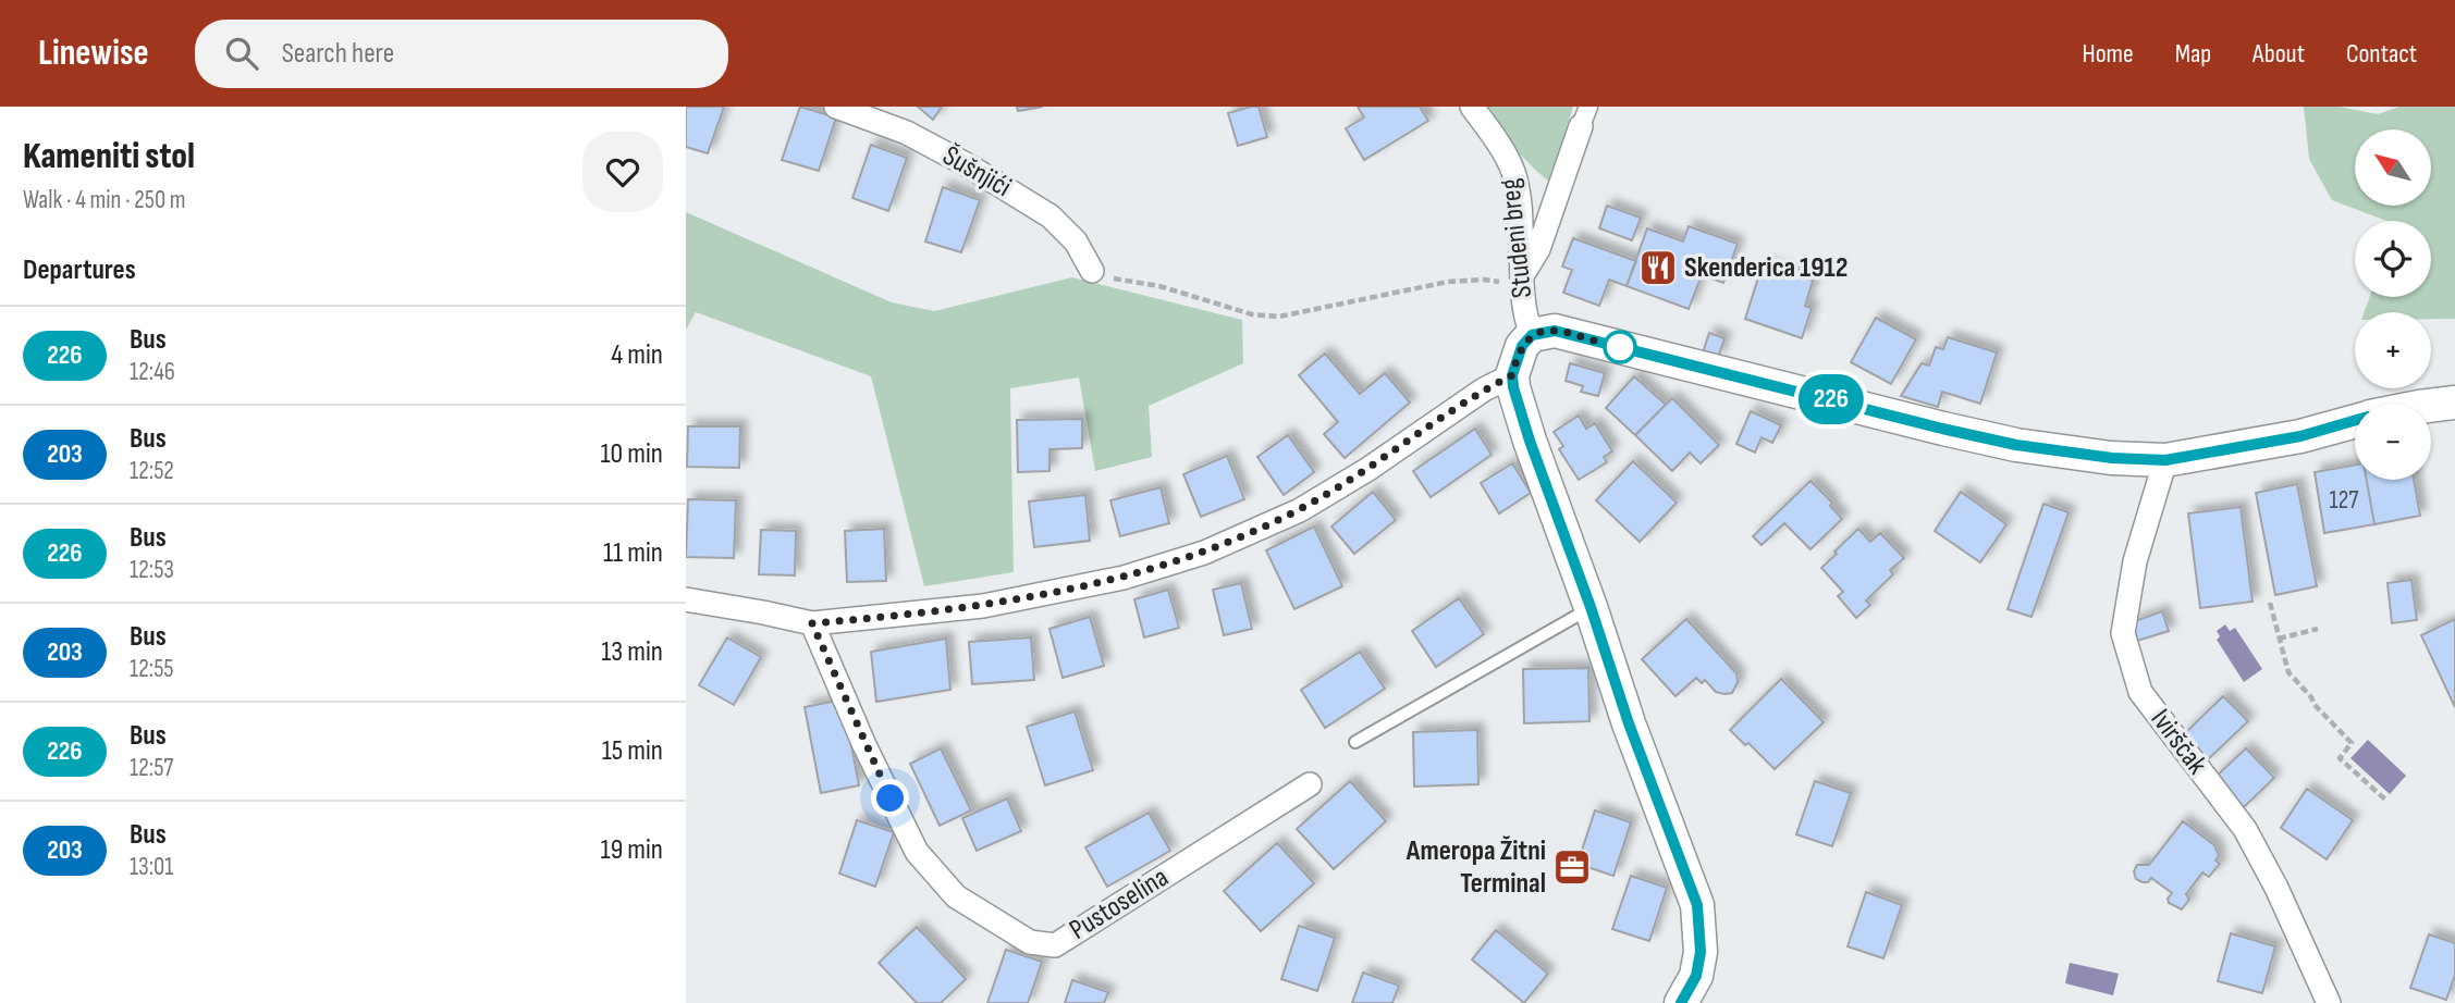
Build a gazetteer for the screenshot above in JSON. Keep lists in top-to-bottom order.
{
  "streets": {
    "street": [
      "Šušnjići",
      "Studeni breg",
      "Ivirščak",
      "Pustoselina"
    ]
  },
  "places": {
    "restaurant": ["Skenderica 1912"],
    "office": ["Ameropa Žitni Terminal"]
  },
  "lines": ["bus line 226"],
  "house_numbers": ["127"],
  "north": "top left",
  "page": {
    "header": "Linewise",
    "search": "Search here",
    "nav": [
      "Home",
      "Map",
      "About",
      "Contact"
    ],
    "heading": [
      ["Kameniti stol", "Walk · 4 min · 250 m"],
      "Departures"
    ],
    "on_map": "226",
    "map_buttons": ["+", "−"],
    "list": [
      {
        "mark": "226",
        "name": "Bus",
        "note": "12:46",
        "value": "4 min"
      },
      {
        "mark": "203",
        "name": "Bus",
        "note": "12:52",
        "value": "10 min"
      },
      {
        "mark": "226",
        "name": "Bus",
        "note": "12:53",
        "value": "11 min"
      },
      {
        "mark": "203",
        "name": "Bus",
        "note": "12:55",
        "value": "13 min"
      },
      {
        "mark": "226",
        "name": "Bus",
        "note": "12:57",
        "value": "15 min"
      },
      {
        "mark": "203",
        "name": "Bus",
        "note": "13:01",
        "value": "19 min"
      }
    ]
  }
}
